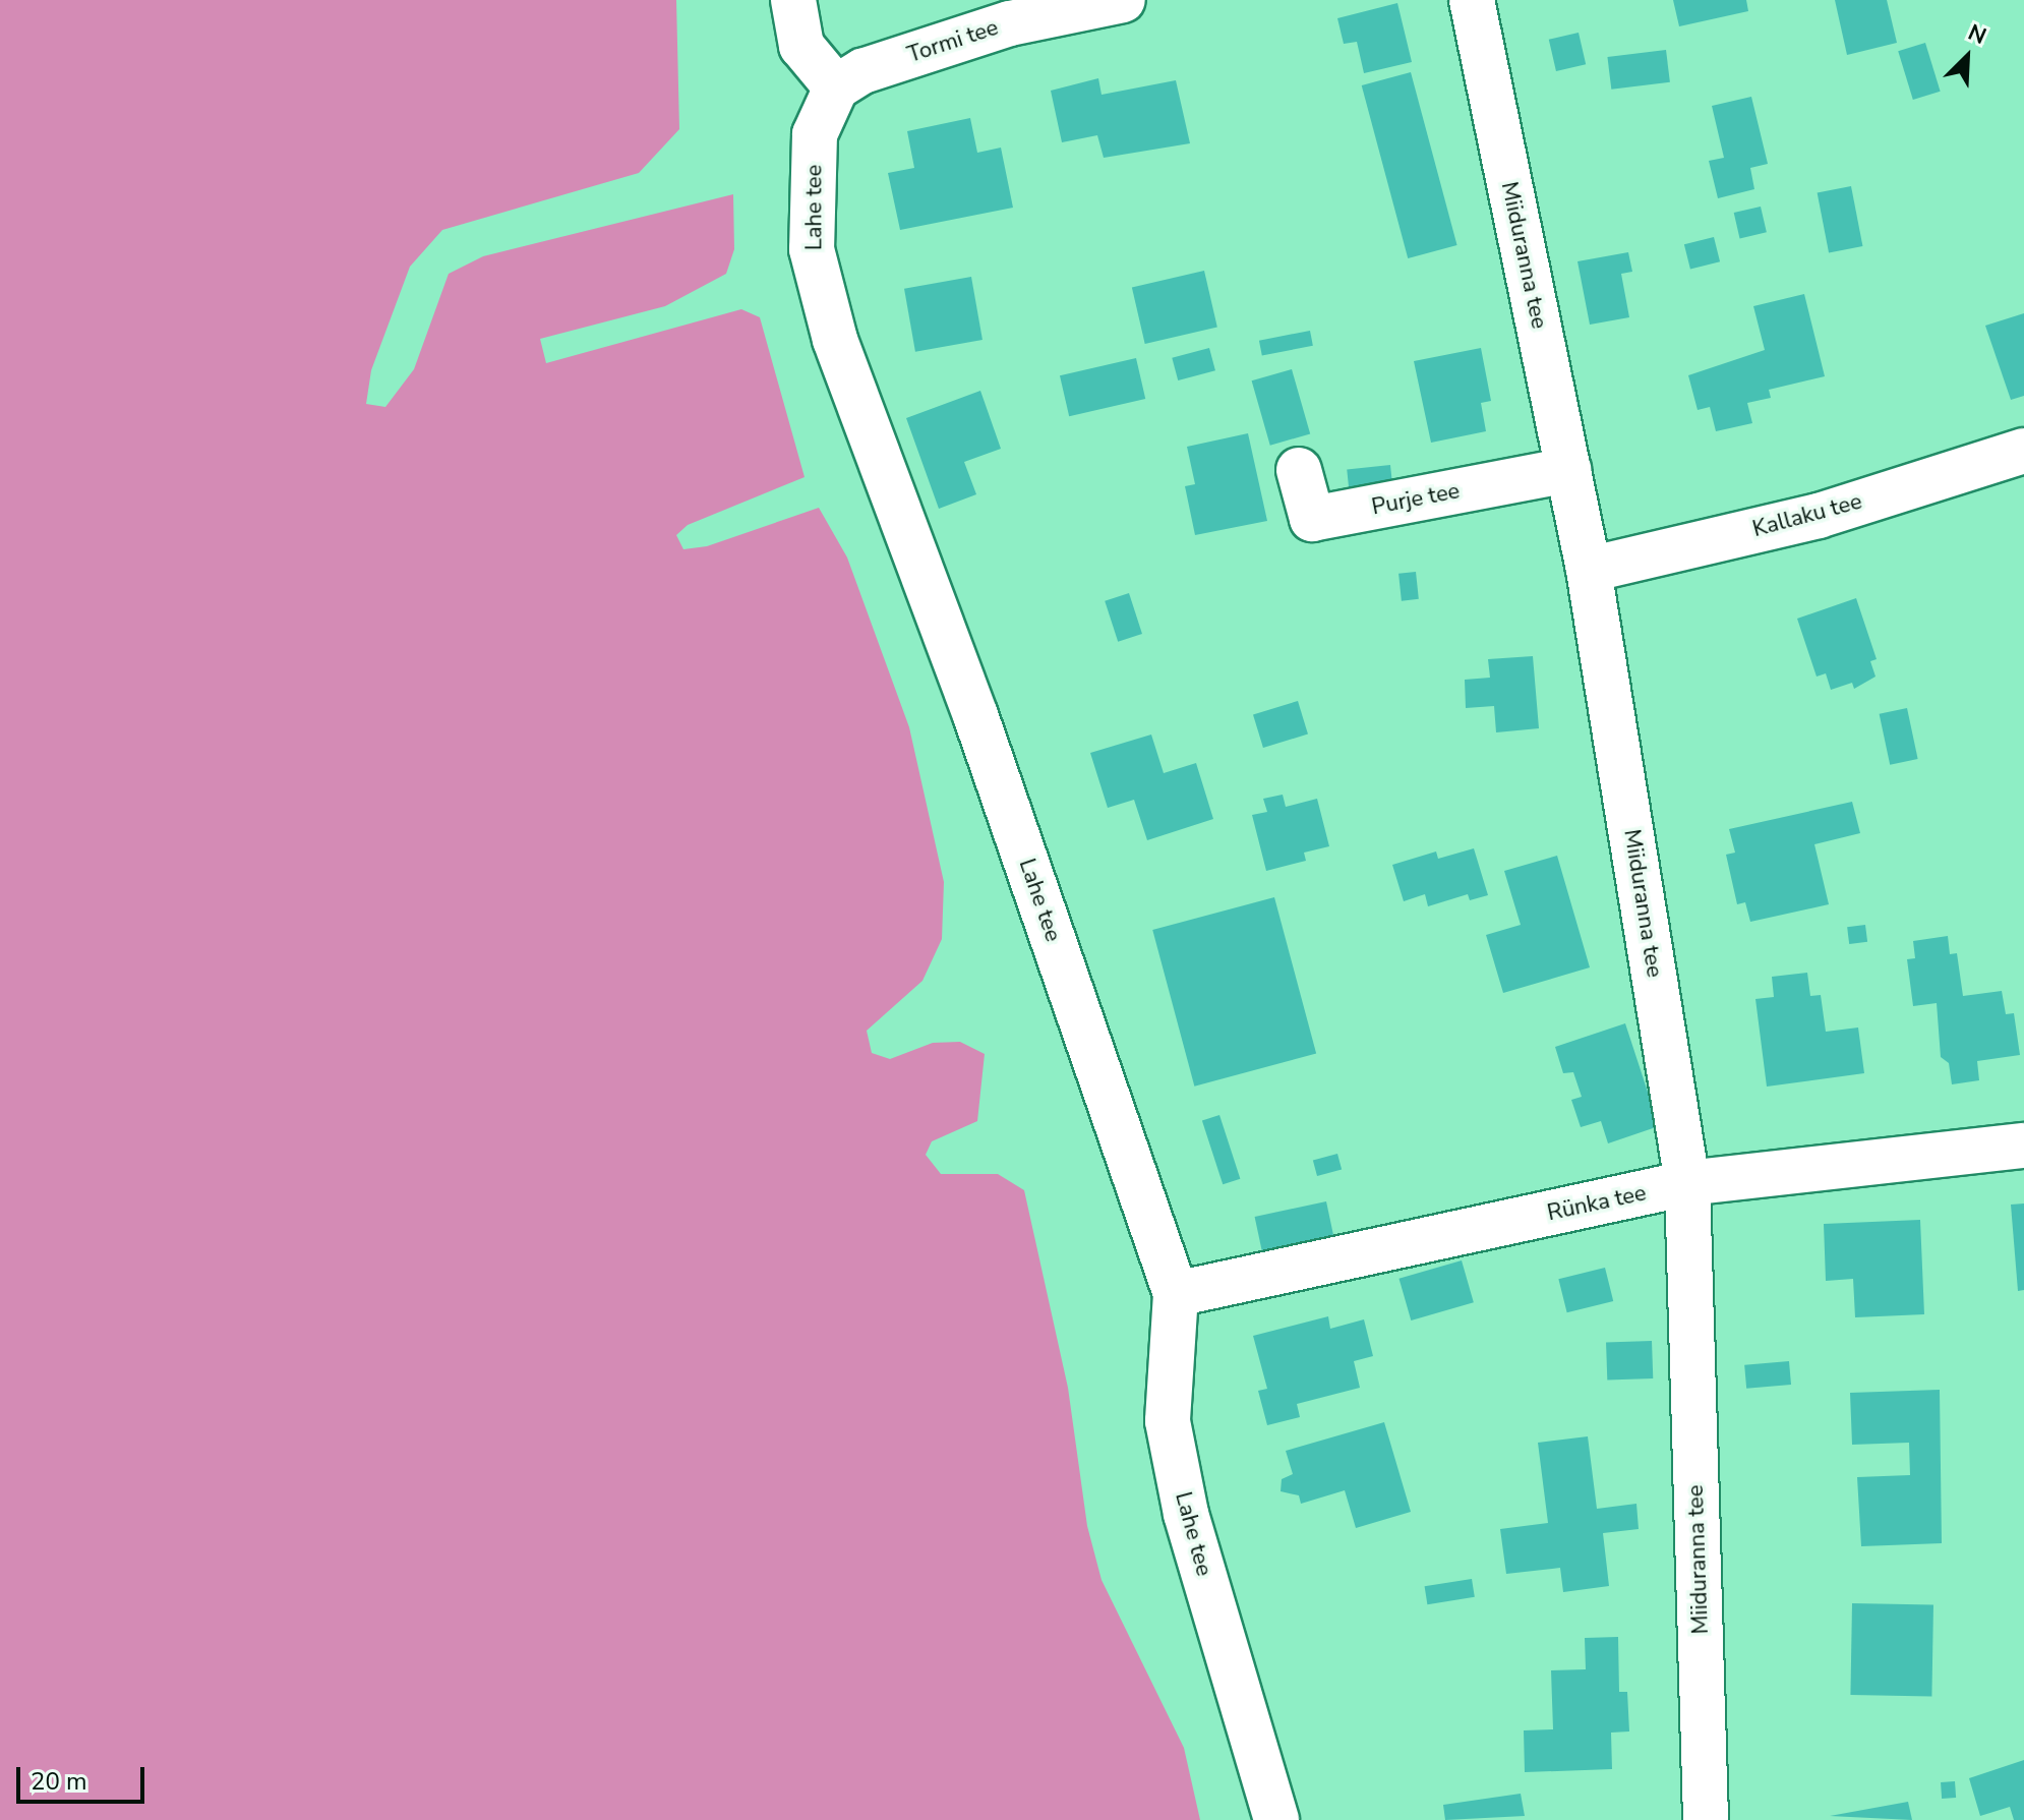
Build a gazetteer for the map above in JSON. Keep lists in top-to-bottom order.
{
  "streets": {
    "street": [
      "Tormi tee",
      "Lahe tee",
      "Miiduranna tee",
      "Purje tee",
      "Kallaku tee",
      "Rünka tee"
    ]
  },
  "crossings": [
    ["Tormi tee", "Lahe tee"],
    ["Lahe tee", "Rünka tee"],
    ["Miiduranna tee", "Purje tee"],
    ["Miiduranna tee", "Kallaku tee"],
    ["Miiduranna tee", "Rünka tee"]
  ],
  "scale_bar": "20 m",
  "north": "top right"
}
